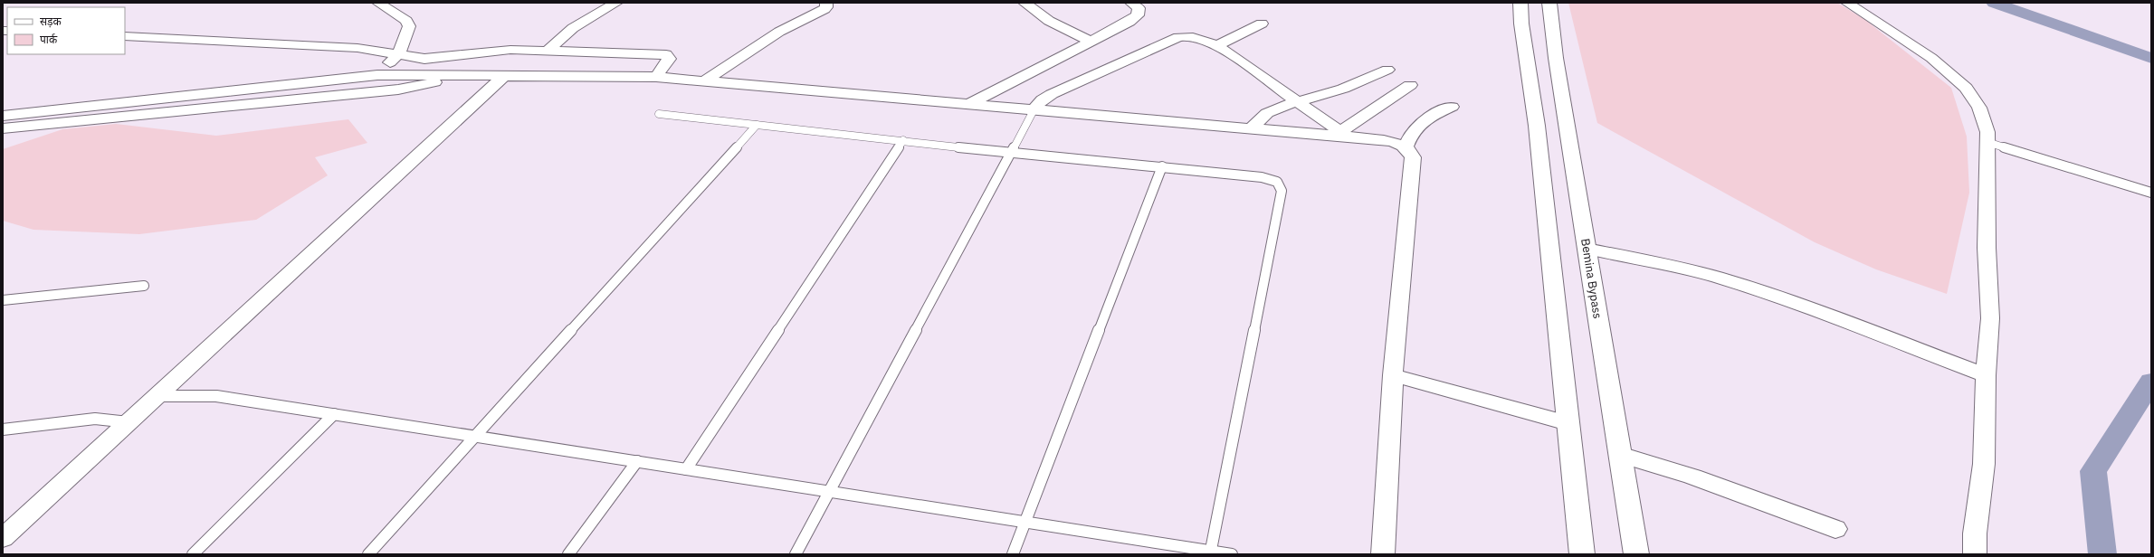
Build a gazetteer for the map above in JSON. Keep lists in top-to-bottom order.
{
  "streets": {
    "highway": ["Bemina Bypass"]
  },
  "legend": ["सड़क", "पार्क"]
}
